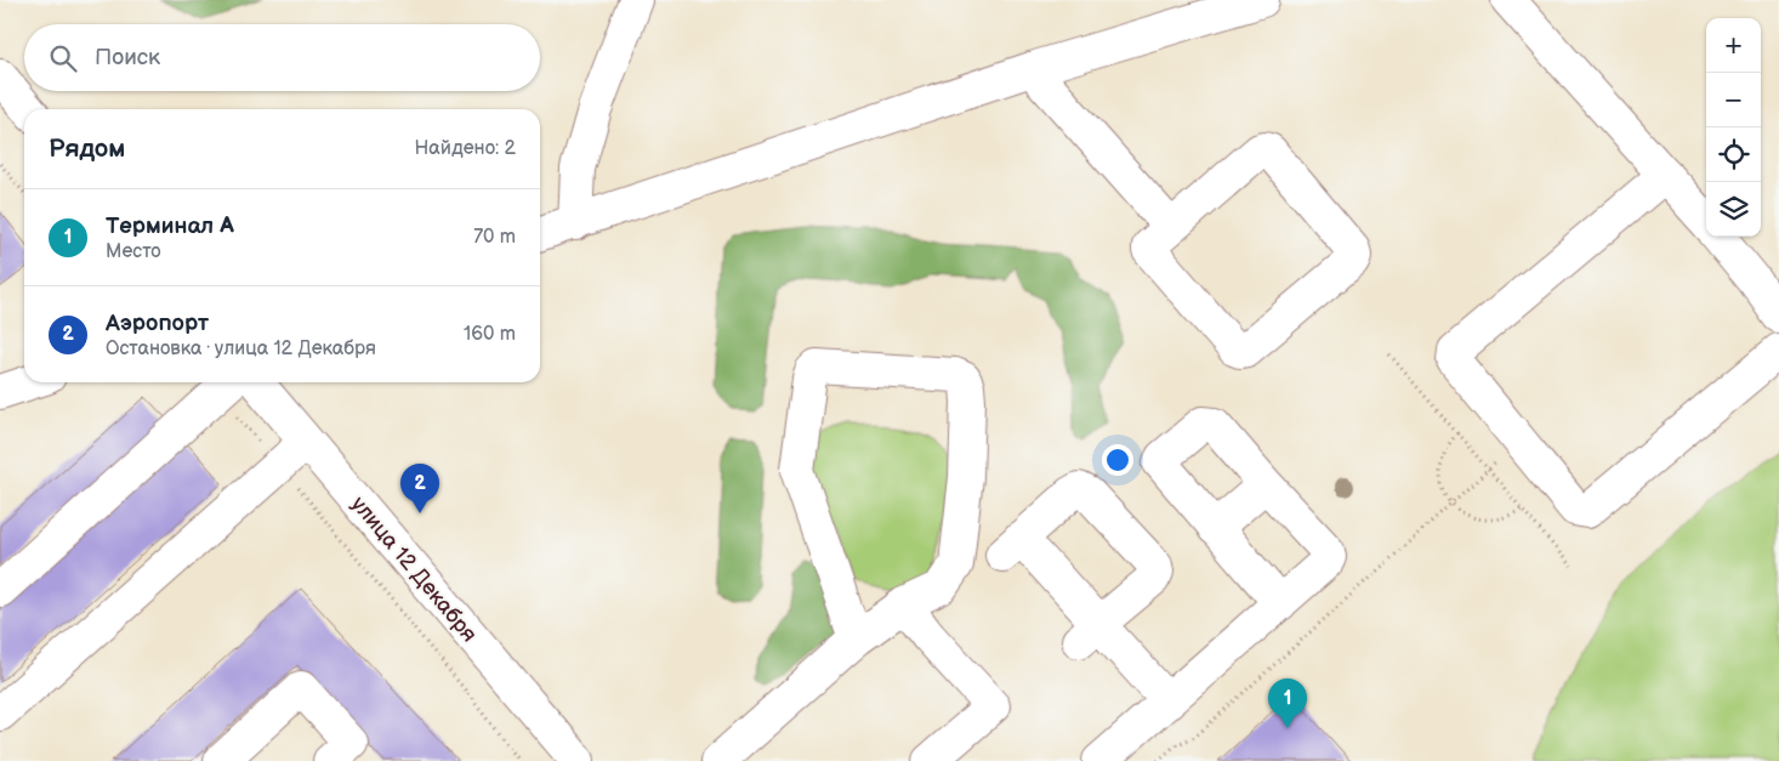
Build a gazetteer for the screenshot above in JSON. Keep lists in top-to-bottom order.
{
  "streets": {
    "street": ["улица 12 Декабря"]
  },
  "page": {
    "map_buttons": ["+", "−"],
    "search": "Поиск",
    "heading": ["Рядом", "Найдено: 2"],
    "list": [
      {
        "mark": "1",
        "name": "Терминал A",
        "note": "Место",
        "value": "70 m"
      },
      {
        "mark": "2",
        "name": "Аэропорт",
        "note": "Остановка · улица 12 Декабря",
        "value": "160 m"
      }
    ],
    "pins": ["2", "1"]
  }
}
